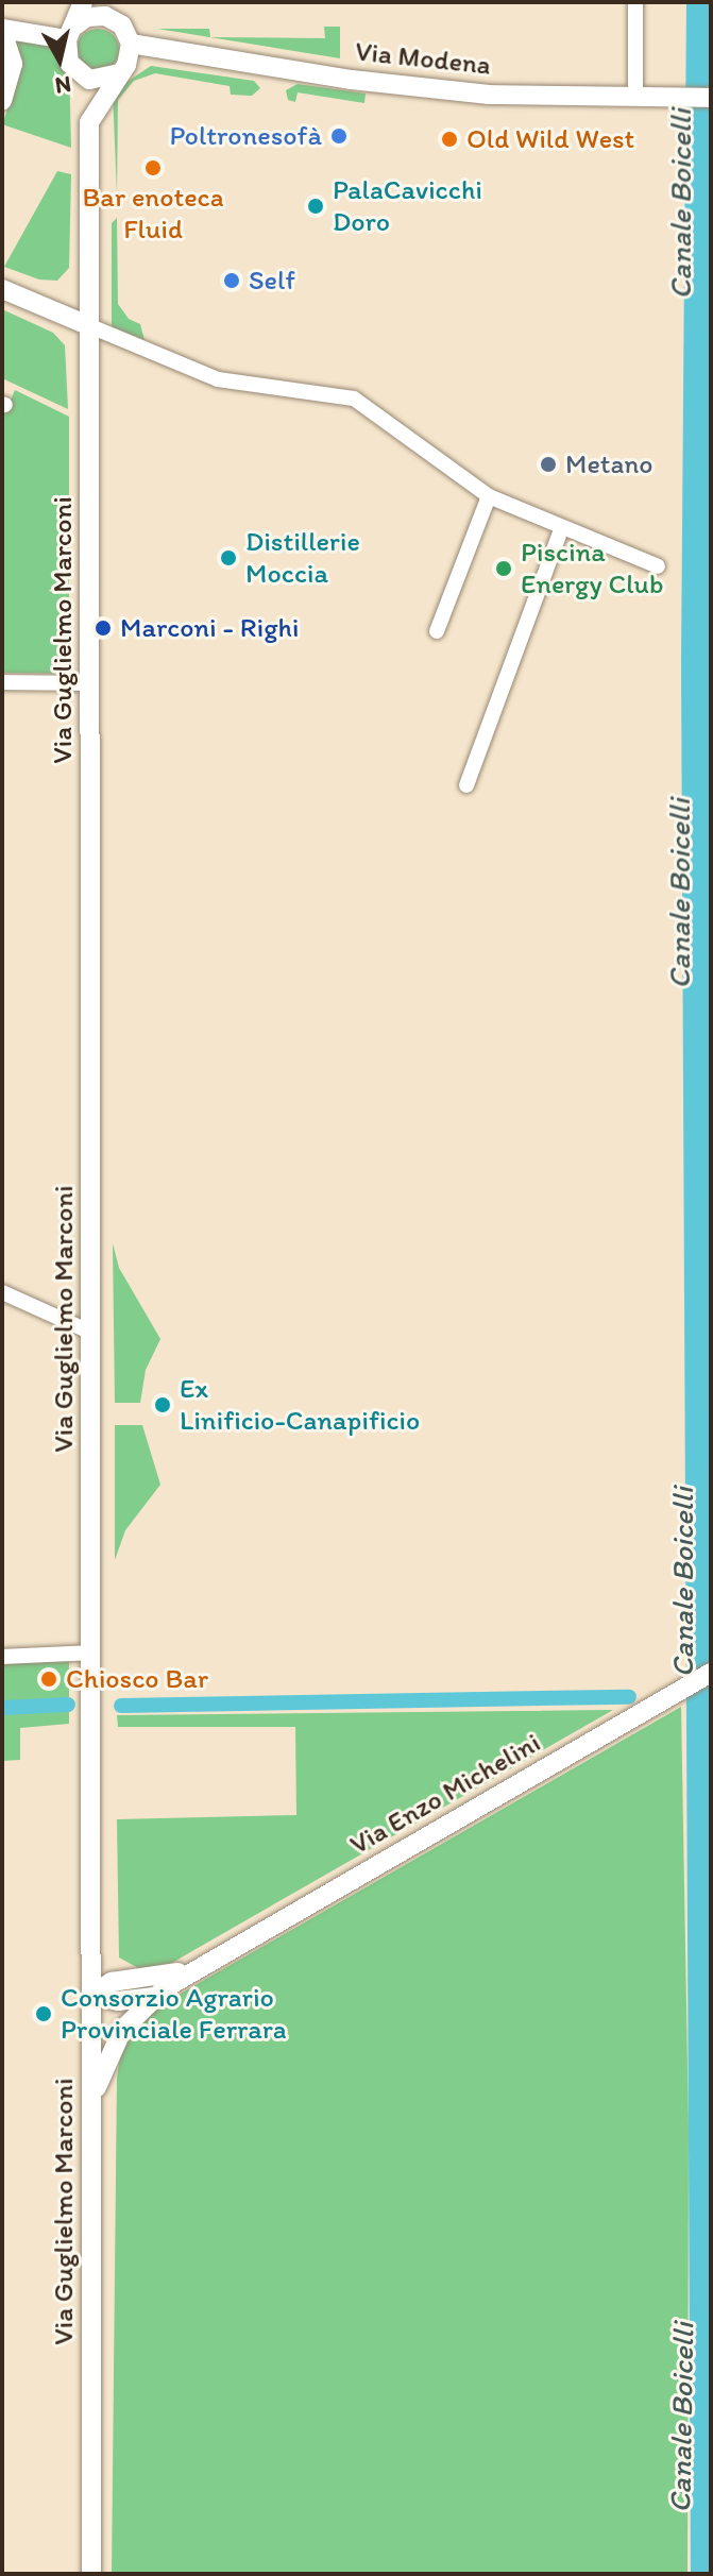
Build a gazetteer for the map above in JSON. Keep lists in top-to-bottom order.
{
  "streets": {
    "main road": ["Via Modena", "Via Guglielmo Marconi", "Via Enzo Michelini"]
  },
  "crossings": [
    ["Via Guglielmo Marconi", "Via Enzo Michelini"]
  ],
  "water": ["Canale Boicelli"],
  "places": [
    "Poltronesofà",
    "Old Wild West",
    "Bar enoteca Fluid",
    "PalaCavicchi Doro",
    "Self",
    "Metano",
    "Distillerie Moccia",
    "Piscina Energy Club",
    "Marconi - Righi",
    "Ex Linificio-Canapificio",
    "Chiosco Bar",
    "Consorzio Agrario Provinciale Ferrara"
  ],
  "north": "bottom"
}
